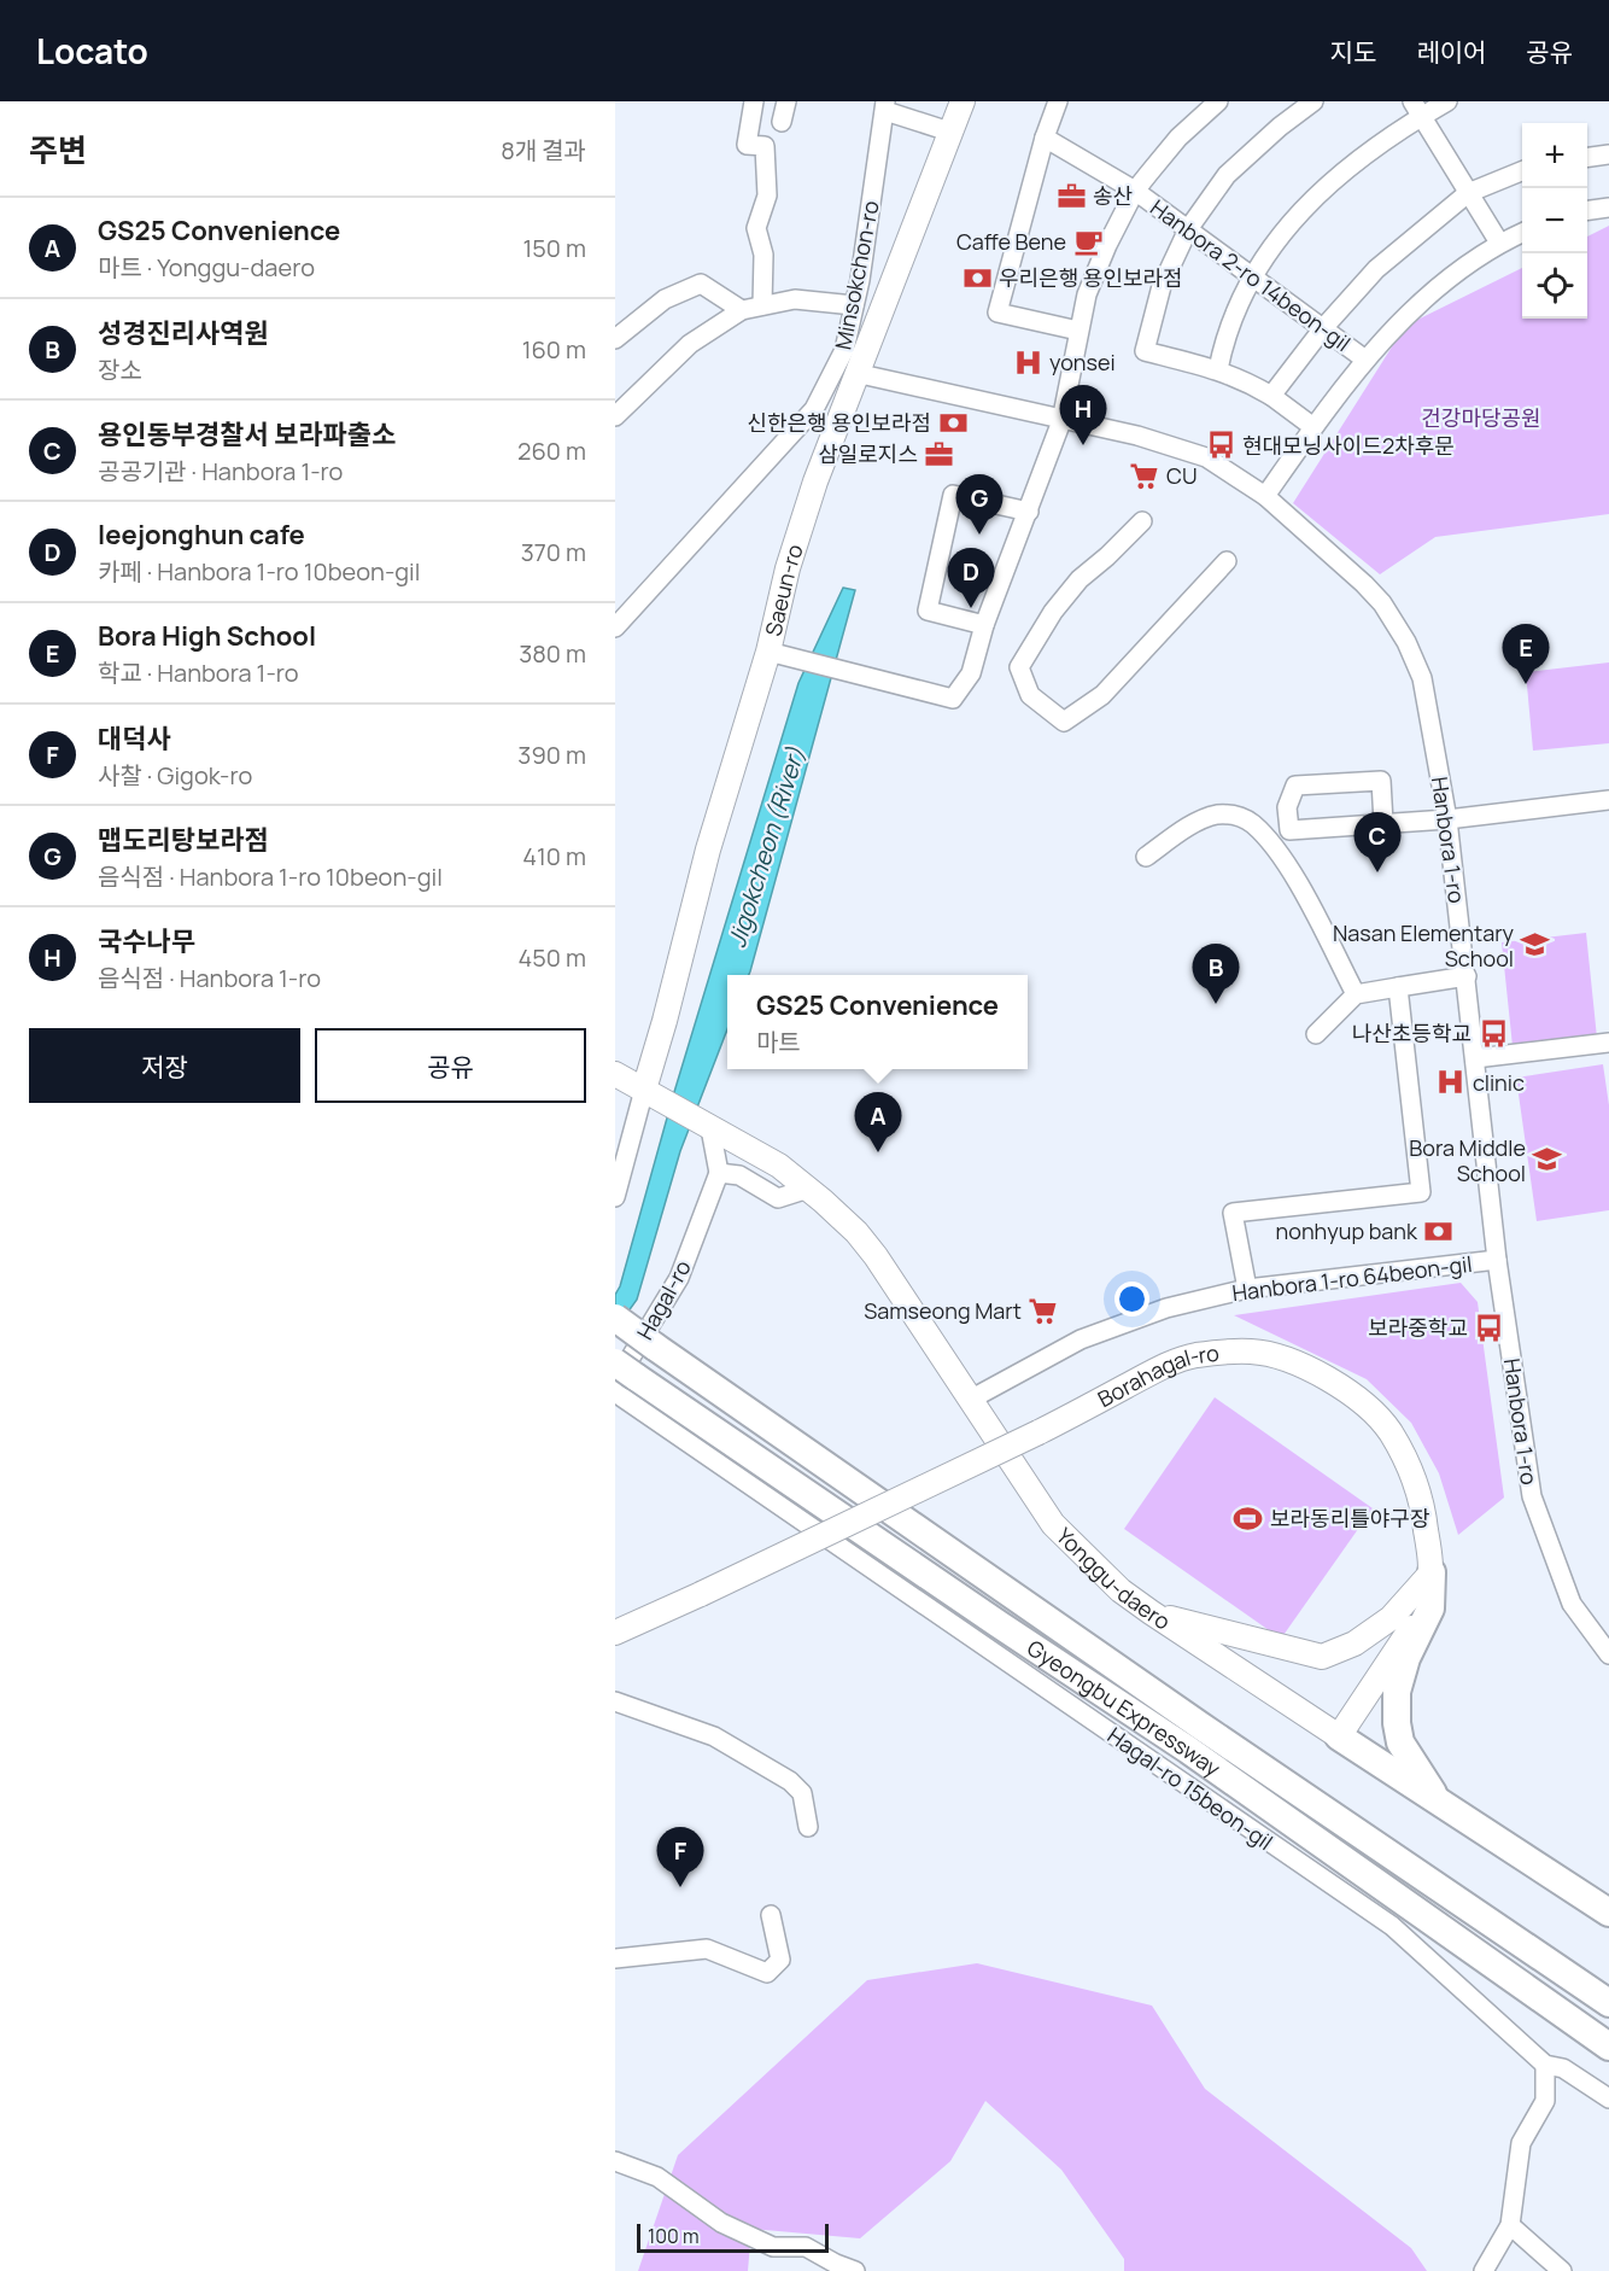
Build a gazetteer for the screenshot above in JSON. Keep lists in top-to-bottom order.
{
  "streets": {
    "highway": ["Yonggu-daero", "Gyeongbu Expressway"],
    "main road": ["Saeun-ro", "Borahagal-ro"],
    "street": [
      "Minsokchon-ro",
      "Hanbora 2-ro 14beon-gil",
      "Hanbora 1-ro",
      "Hanbora 1-ro 64beon-gil",
      "Hagal-ro",
      "Hagal-ro 15beon-gil"
    ]
  },
  "crossings": [
    ["Saeun-ro", "Hanbora 1-ro"],
    ["Saeun-ro", "Yonggu-daero"],
    ["Hanbora 1-ro", "Hanbora 1-ro 64beon-gil"],
    ["Hanbora 1-ro 64beon-gil", "Yonggu-daero"],
    ["Hagal-ro", "Gyeongbu Expressway"],
    ["Hagal-ro", "Hagal-ro 15beon-gil"],
    ["Borahagal-ro", "Yonggu-daero"],
    ["Gyeongbu Expressway", "Hagal-ro 15beon-gil"]
  ],
  "water": ["Jigokcheon (River)"],
  "parks": ["건강마당공원"],
  "places": {
    "office": ["송산", "삼일로지스"],
    "cafe": ["Caffe Bene"],
    "bank": ["우리은행 용인보라점", "신한은행 용인보라점", "nonhyup bank"],
    "hospital": ["yonsei", "clinic"],
    "bus stop": ["현대모닝사이드2차후문", "나산초등학교", "보라중학교"],
    "supermarket": ["CU", "Samseong Mart"],
    "school or university": ["Nasan Elementary School", "Bora Middle School"],
    "sports": ["보라동리틀야구장"]
  },
  "scale_bar": "100 m",
  "page": {
    "header": "Locato",
    "nav": ["지도", "레이어", "공유"],
    "heading": ["주변", "8개 결과"],
    "map_buttons": ["+", "−"],
    "list": [
      {
        "mark": "A",
        "name": "GS25 Convenience",
        "note": "마트 · Yonggu-daero",
        "value": "150 m"
      },
      {
        "mark": "B",
        "name": "성경진리사역원",
        "note": "장소",
        "value": "160 m"
      },
      {
        "mark": "C",
        "name": "용인동부경찰서 보라파출소",
        "note": "공공기관 · Hanbora 1-ro",
        "value": "260 m"
      },
      {
        "mark": "D",
        "name": "leejonghun cafe",
        "note": "카페 · Hanbora 1-ro 10beon-gil",
        "value": "370 m"
      },
      {
        "mark": "E",
        "name": "Bora High School",
        "note": "학교 · Hanbora 1-ro",
        "value": "380 m"
      },
      {
        "mark": "F",
        "name": "대덕사",
        "note": "사찰 · Gigok-ro",
        "value": "390 m"
      },
      {
        "mark": "G",
        "name": "맵도리탕보라점",
        "note": "음식점 · Hanbora 1-ro 10beon-gil",
        "value": "410 m"
      },
      {
        "mark": "H",
        "name": "국수나무",
        "note": "음식점 · Hanbora 1-ro",
        "value": "450 m"
      }
    ],
    "pins": [
      "H",
      "G",
      "D",
      "E",
      "C",
      "B",
      "A",
      "F"
    ],
    "popup": ["GS25 Convenience", "마트"],
    "buttons": ["저장", "공유"],
    "scale": "100 m"
  }
}
